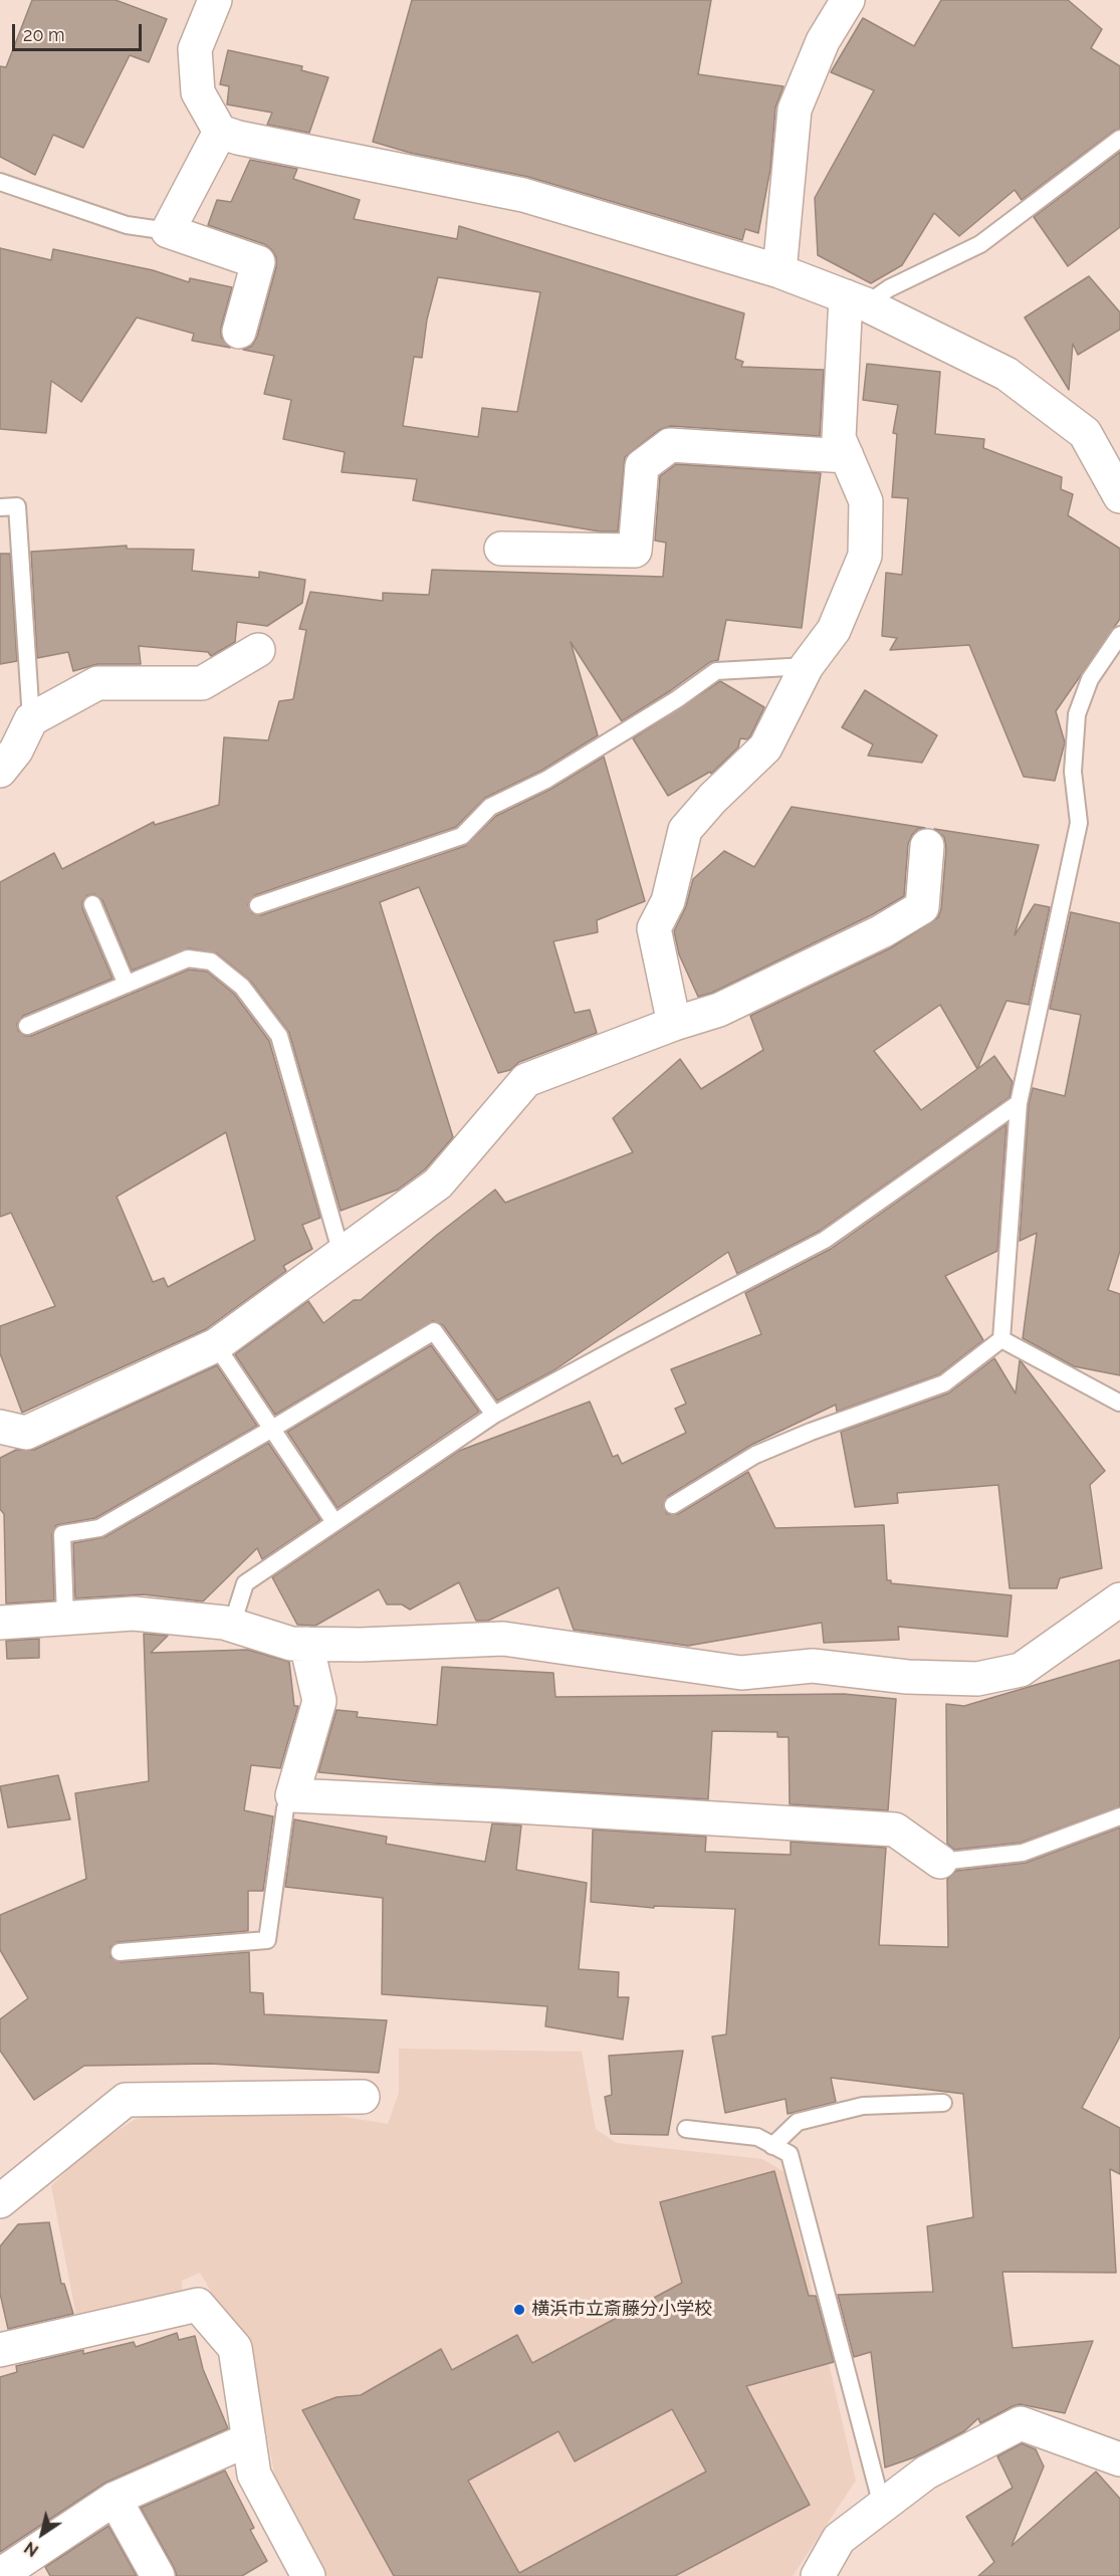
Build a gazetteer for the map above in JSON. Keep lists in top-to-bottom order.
{
  "places": ["横浜市立斎藤分小学校"],
  "scale_bar": "20 m",
  "north": "bottom left"
}
